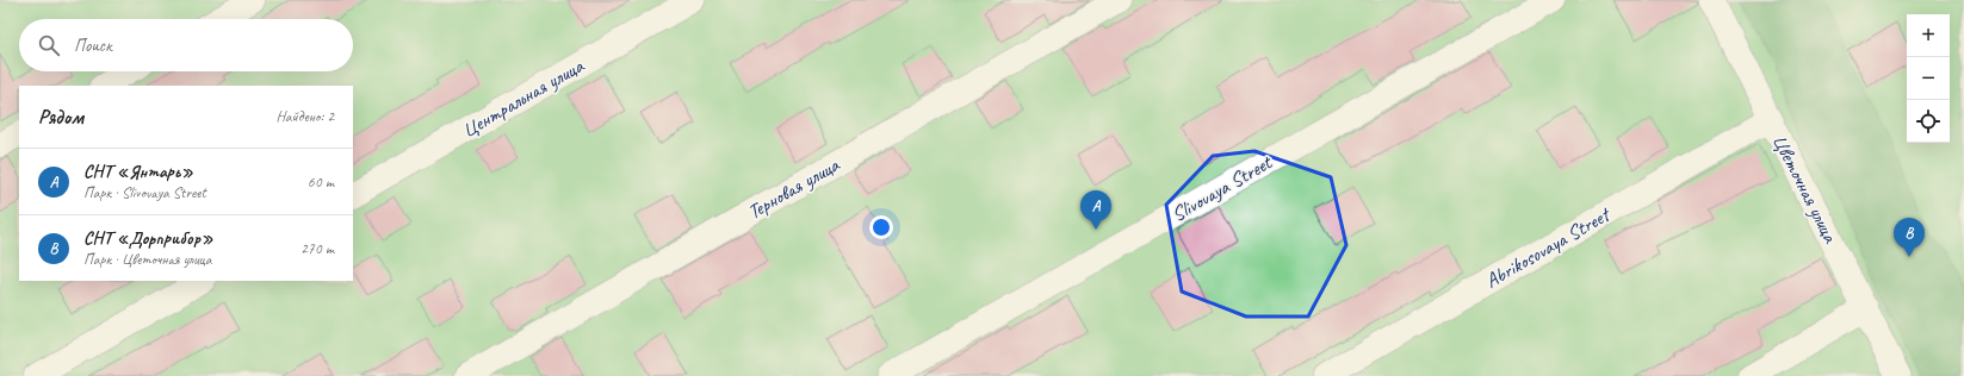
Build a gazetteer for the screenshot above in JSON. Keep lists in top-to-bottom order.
{
  "streets": {
    "street": [
      "Центральная улица",
      "Терновая улица",
      "Slivovaya Street",
      "Цветочная улица",
      "Abrikosovaya Street"
    ]
  },
  "crossings": [
    ["Цветочная улица", "Abrikosovaya Street"]
  ],
  "page": {
    "map_buttons": ["+", "−"],
    "search": "Поиск",
    "heading": ["Рядом", "Найдено: 2"],
    "list": [
      {
        "mark": "A",
        "name": "СНТ «Янтарь»",
        "note": "Парк · Slivovaya Street",
        "value": "60 m"
      },
      {
        "mark": "B",
        "name": "СНТ «Дорприбор»",
        "note": "Парк · Цветочная улица",
        "value": "270 m"
      }
    ],
    "pins": ["A", "B"]
  }
}
